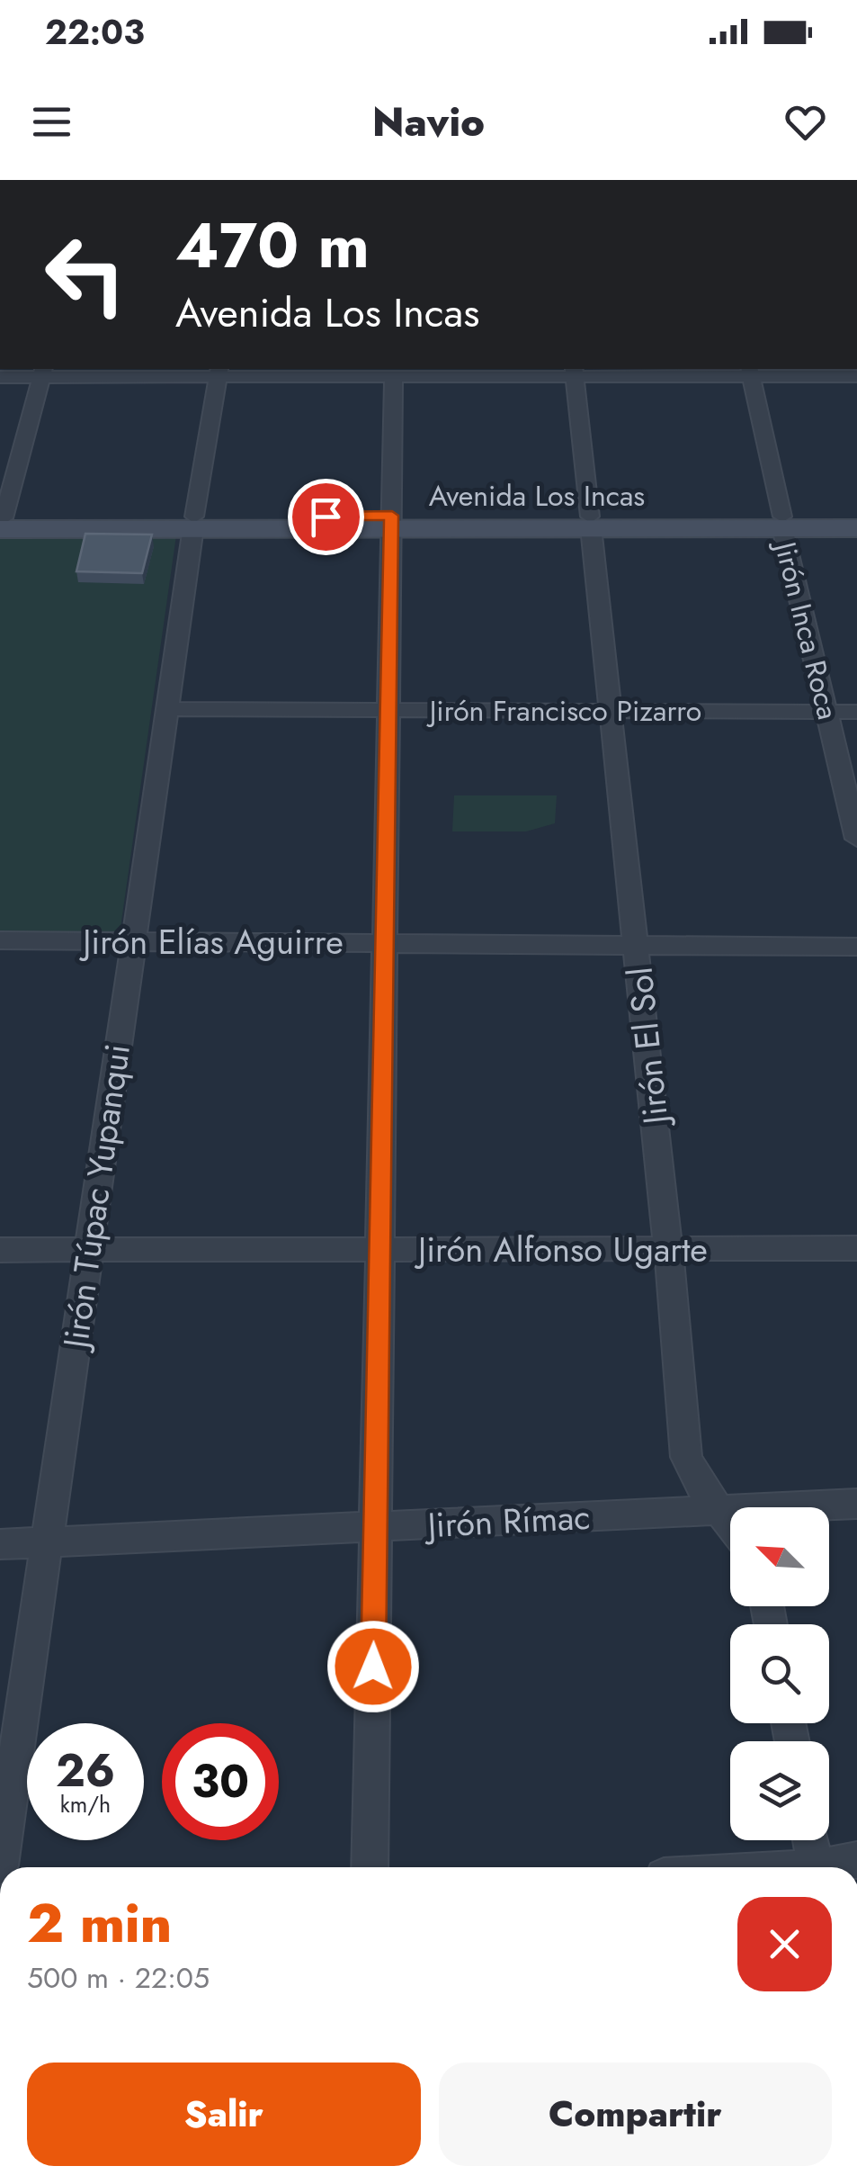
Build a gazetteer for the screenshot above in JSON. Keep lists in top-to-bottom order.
{
  "streets": {
    "street": [
      "Avenida Los Incas",
      "Jirón Inca Roca",
      "Jirón Francisco Pizarro",
      "Jirón Elías Aguirre",
      "Jirón El Sol",
      "Jirón Túpac Yupanqui",
      "Jirón Alfonso Ugarte",
      "Jirón Rímac"
    ]
  },
  "crossings": [
    ["Avenida Los Incas", "Jirón Inca Roca"],
    ["Avenida Los Incas", "Jirón El Sol"],
    ["Avenida Los Incas", "Jirón Túpac Yupanqui"],
    ["Jirón Inca Roca", "Jirón Francisco Pizarro"],
    ["Jirón Francisco Pizarro", "Jirón El Sol"],
    ["Jirón Francisco Pizarro", "Jirón Túpac Yupanqui"],
    ["Jirón Elías Aguirre", "Jirón El Sol"],
    ["Jirón Elías Aguirre", "Jirón Túpac Yupanqui"],
    ["Jirón El Sol", "Jirón Alfonso Ugarte"],
    ["Jirón El Sol", "Jirón Rímac"],
    ["Jirón Túpac Yupanqui", "Jirón Alfonso Ugarte"],
    ["Jirón Túpac Yupanqui", "Jirón Rímac"]
  ],
  "north": "top left",
  "page": {
    "status": "22:03",
    "header": "Navio",
    "turn": ["470 m", "Avenida Los Incas"],
    "speed": "26 km/h",
    "limit": "30",
    "heading": ["2 min", "500 m · 22:05"],
    "buttons": ["Salir", "Compartir"]
  }
}
